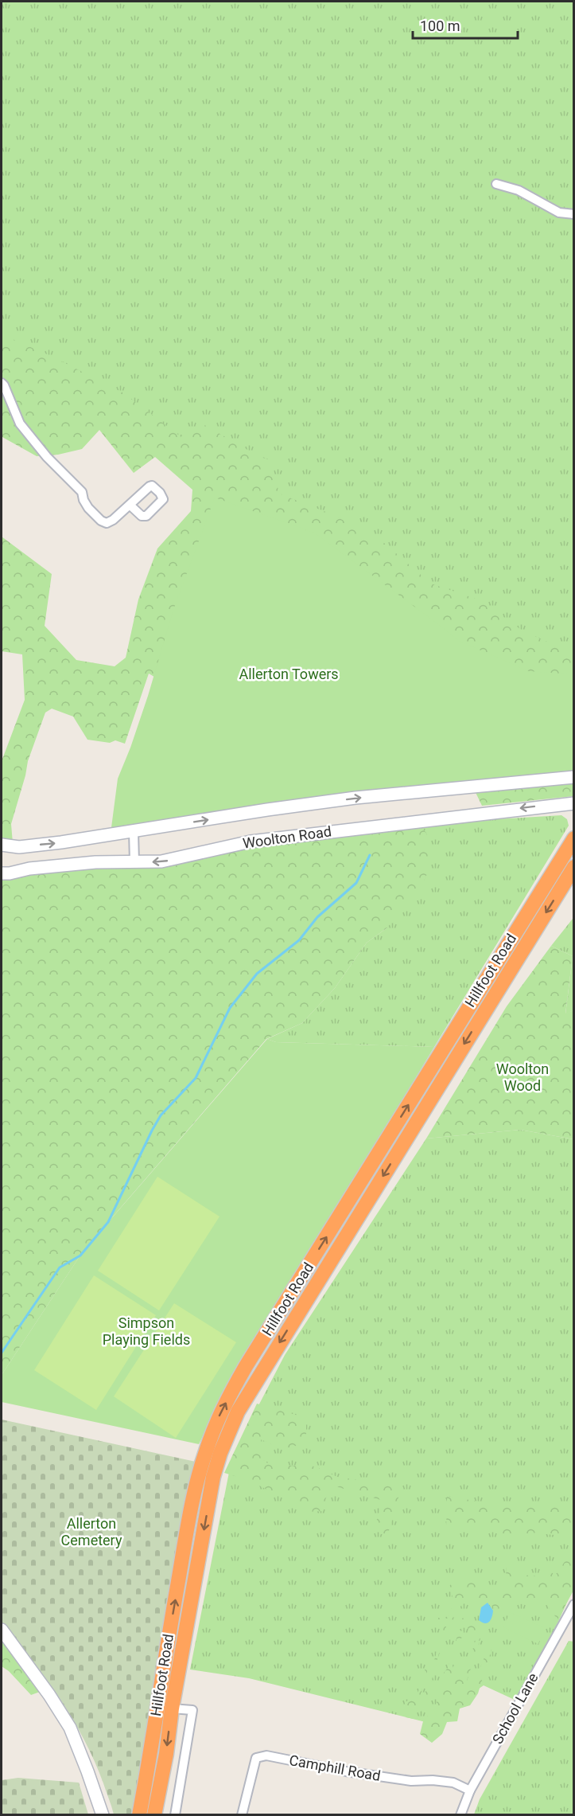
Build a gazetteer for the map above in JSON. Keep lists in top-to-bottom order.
{
  "streets": {
    "highway": ["Hillfoot Road"],
    "main road": ["Woolton Road"],
    "street": ["School Lane", "Camphill Road"]
  },
  "crossings": [
    ["School Lane", "Camphill Road"]
  ],
  "parks": [
    "Allerton Towers",
    "Woolton Wood",
    "Simpson Playing Fields",
    "Allerton Cemetery"
  ],
  "scale_bar": "100 m"
}
